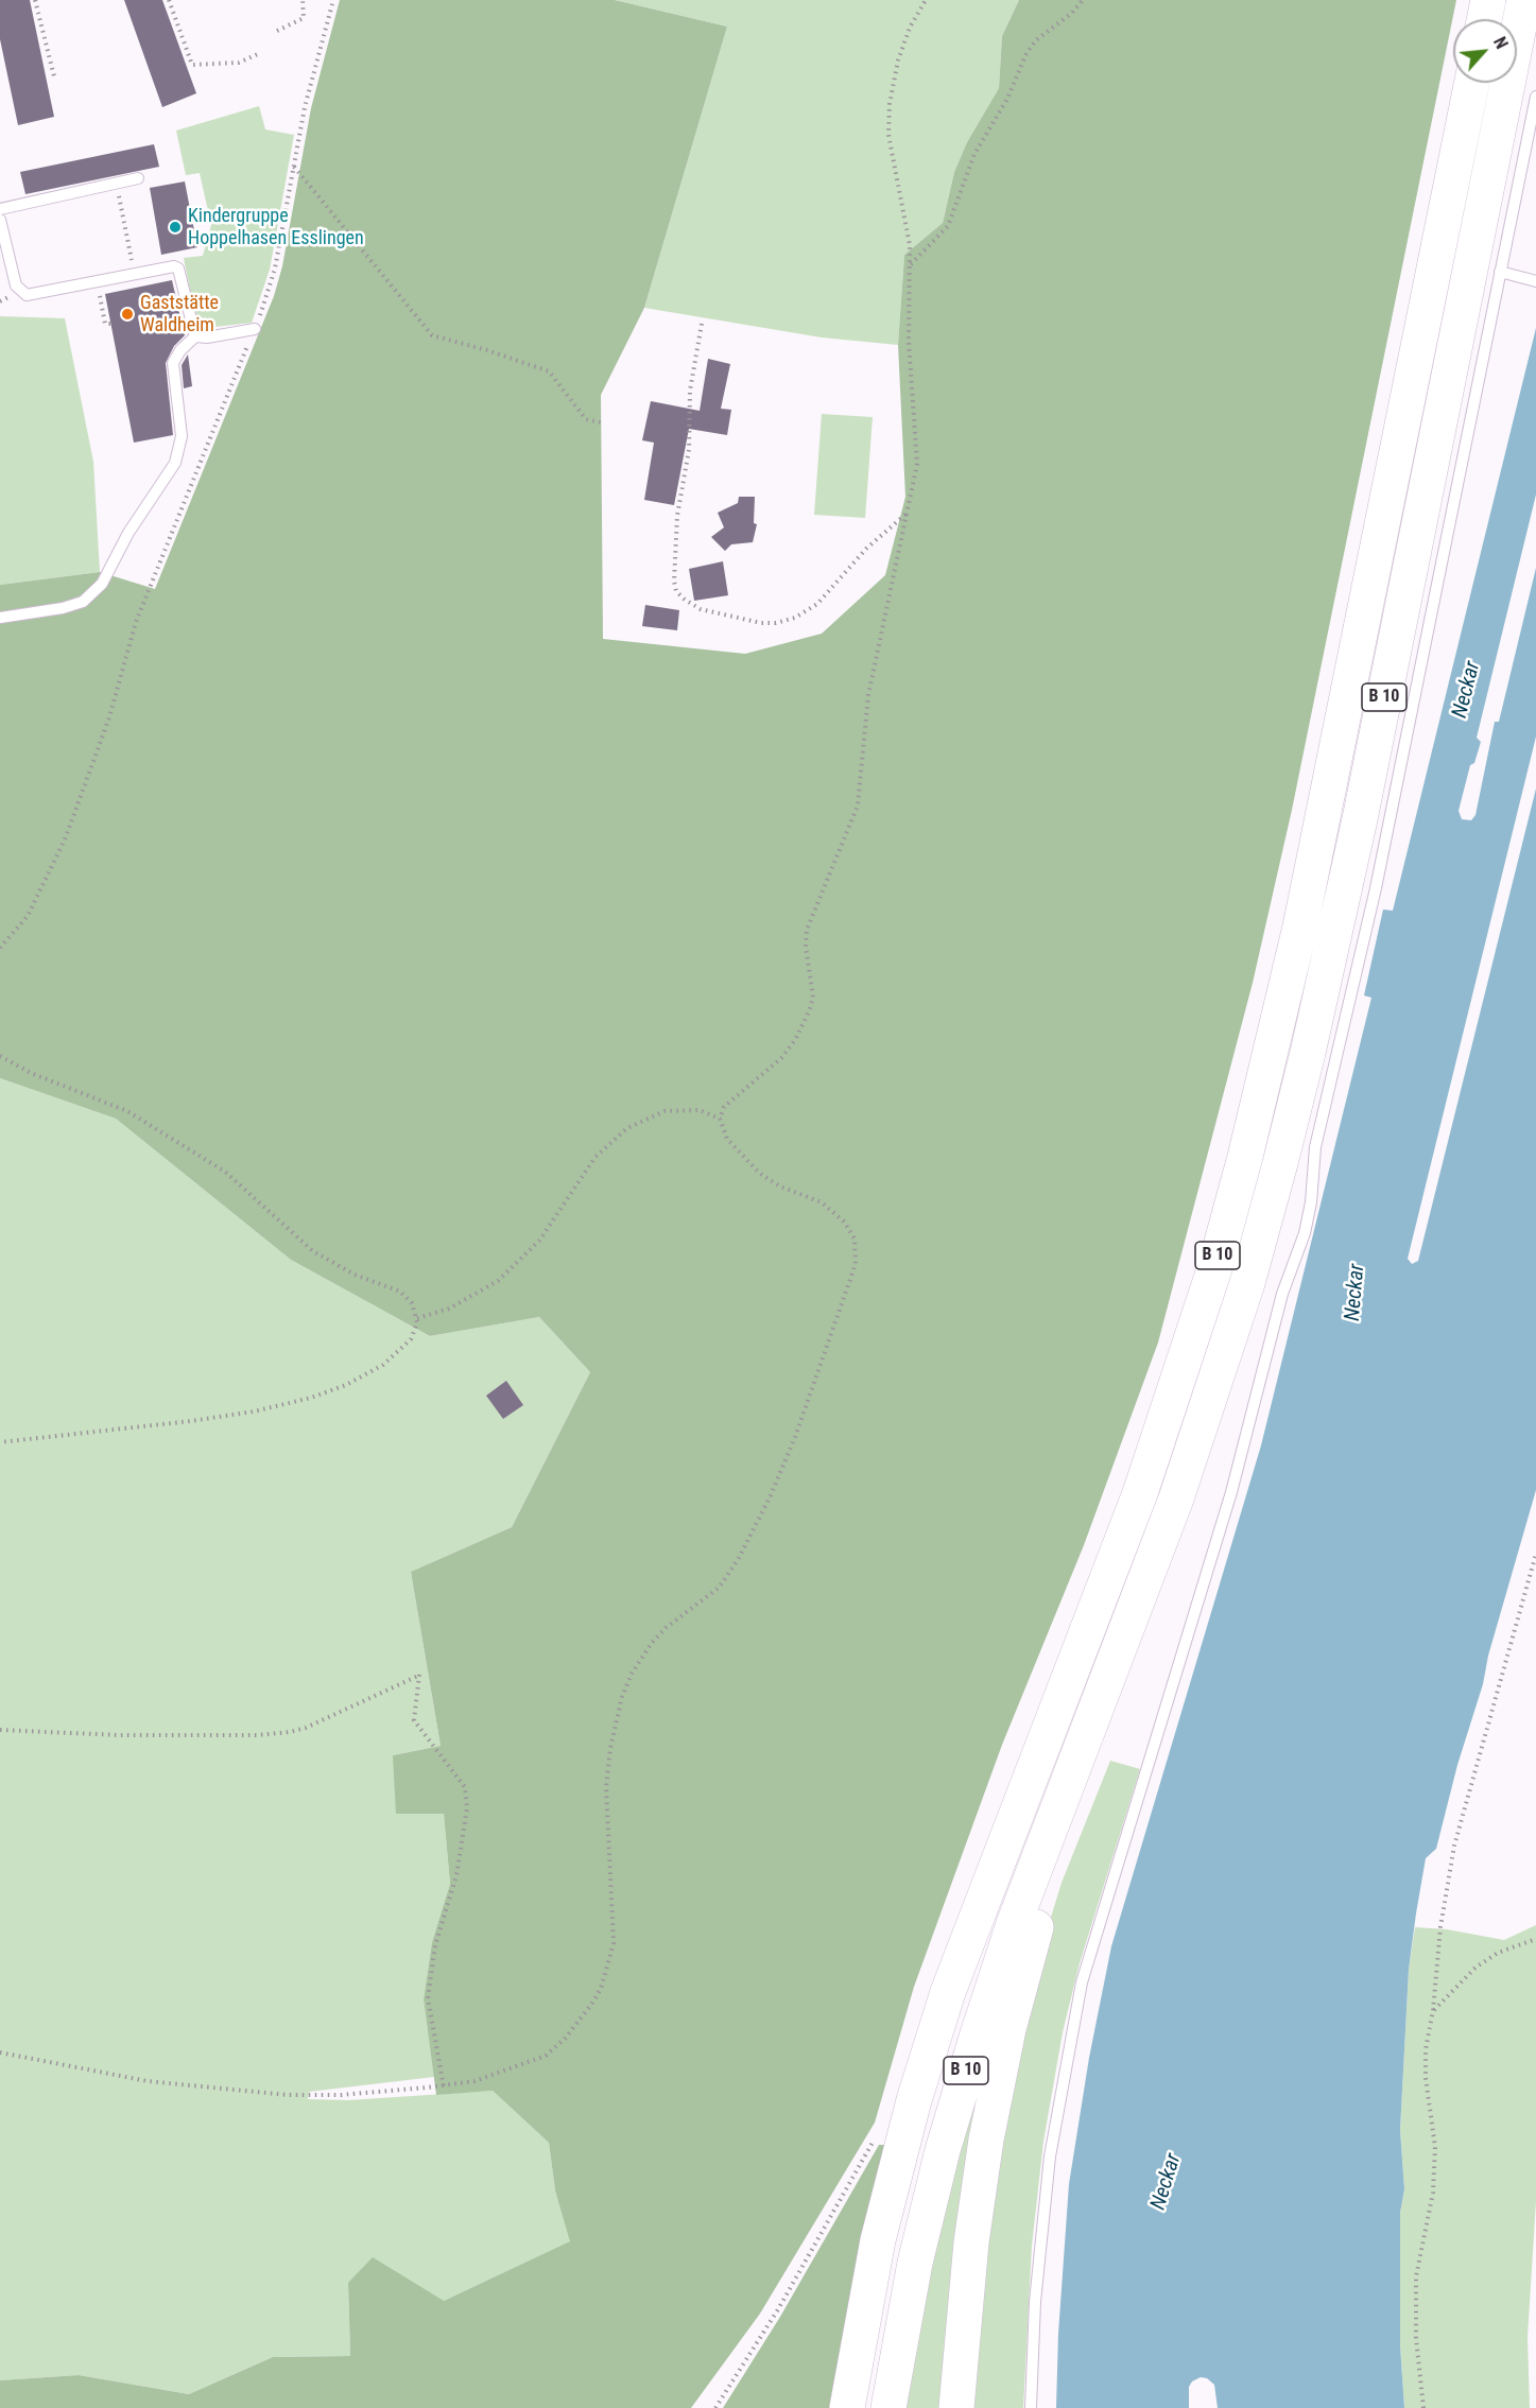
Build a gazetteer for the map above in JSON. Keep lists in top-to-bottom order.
{
  "streets": {
    "highway": ["B 10"]
  },
  "water": ["Neckar"],
  "places": ["Kindergruppe Hoppelhasen Esslingen", "Gaststätte Waldheim"],
  "north": "top right"
}
